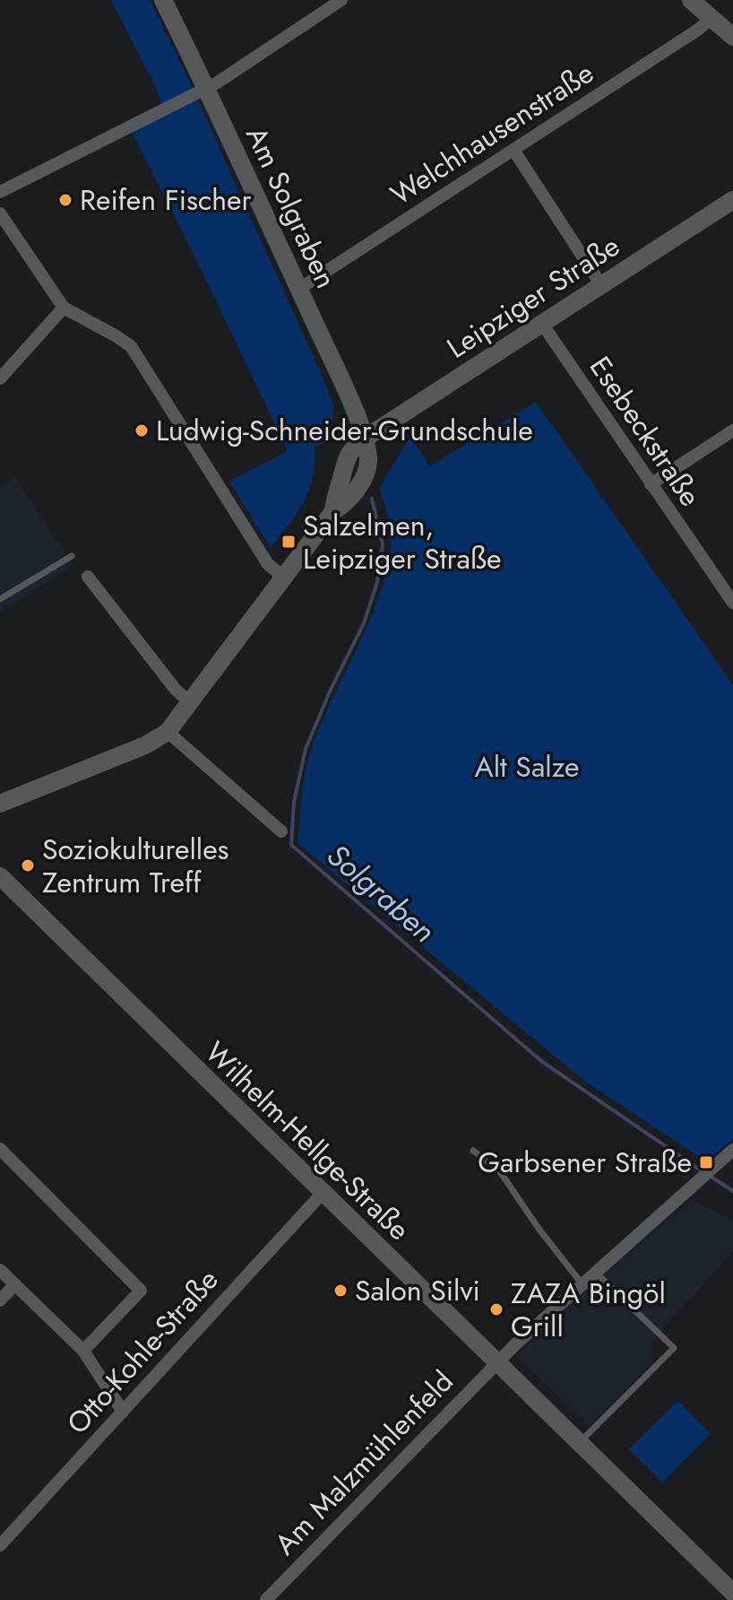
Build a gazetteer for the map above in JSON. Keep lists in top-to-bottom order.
{
  "streets": {
    "main road": ["Am Solgraben", "Leipziger Straße", "Wilhelm-Hellge-Straße"],
    "street": [
      "Welchhausenstraße",
      "Esebeckstraße",
      "Otto-Kohle-Straße",
      "Am Malzmühlenfeld"
    ]
  },
  "crossings": [
    ["Welchhausenstraße", "Am Solgraben"],
    ["Am Solgraben", "Leipziger Straße"],
    ["Leipziger Straße", "Esebeckstraße"],
    ["Wilhelm-Hellge-Straße", "Otto-Kohle-Straße"],
    ["Wilhelm-Hellge-Straße", "Am Malzmühlenfeld"]
  ],
  "water": ["Solgraben"],
  "parks": ["Alt Salze"],
  "places": {
    "other": [
      "Reifen Fischer",
      "Ludwig-Schneider-Grundschule",
      "Soziokulturelles Zentrum Treff",
      "Salon Silvi",
      "ZAZA Bingöl Grill"
    ],
    "transit": ["Salzelmen, Leipziger Straße", "Garbsener Straße"]
  }
}
